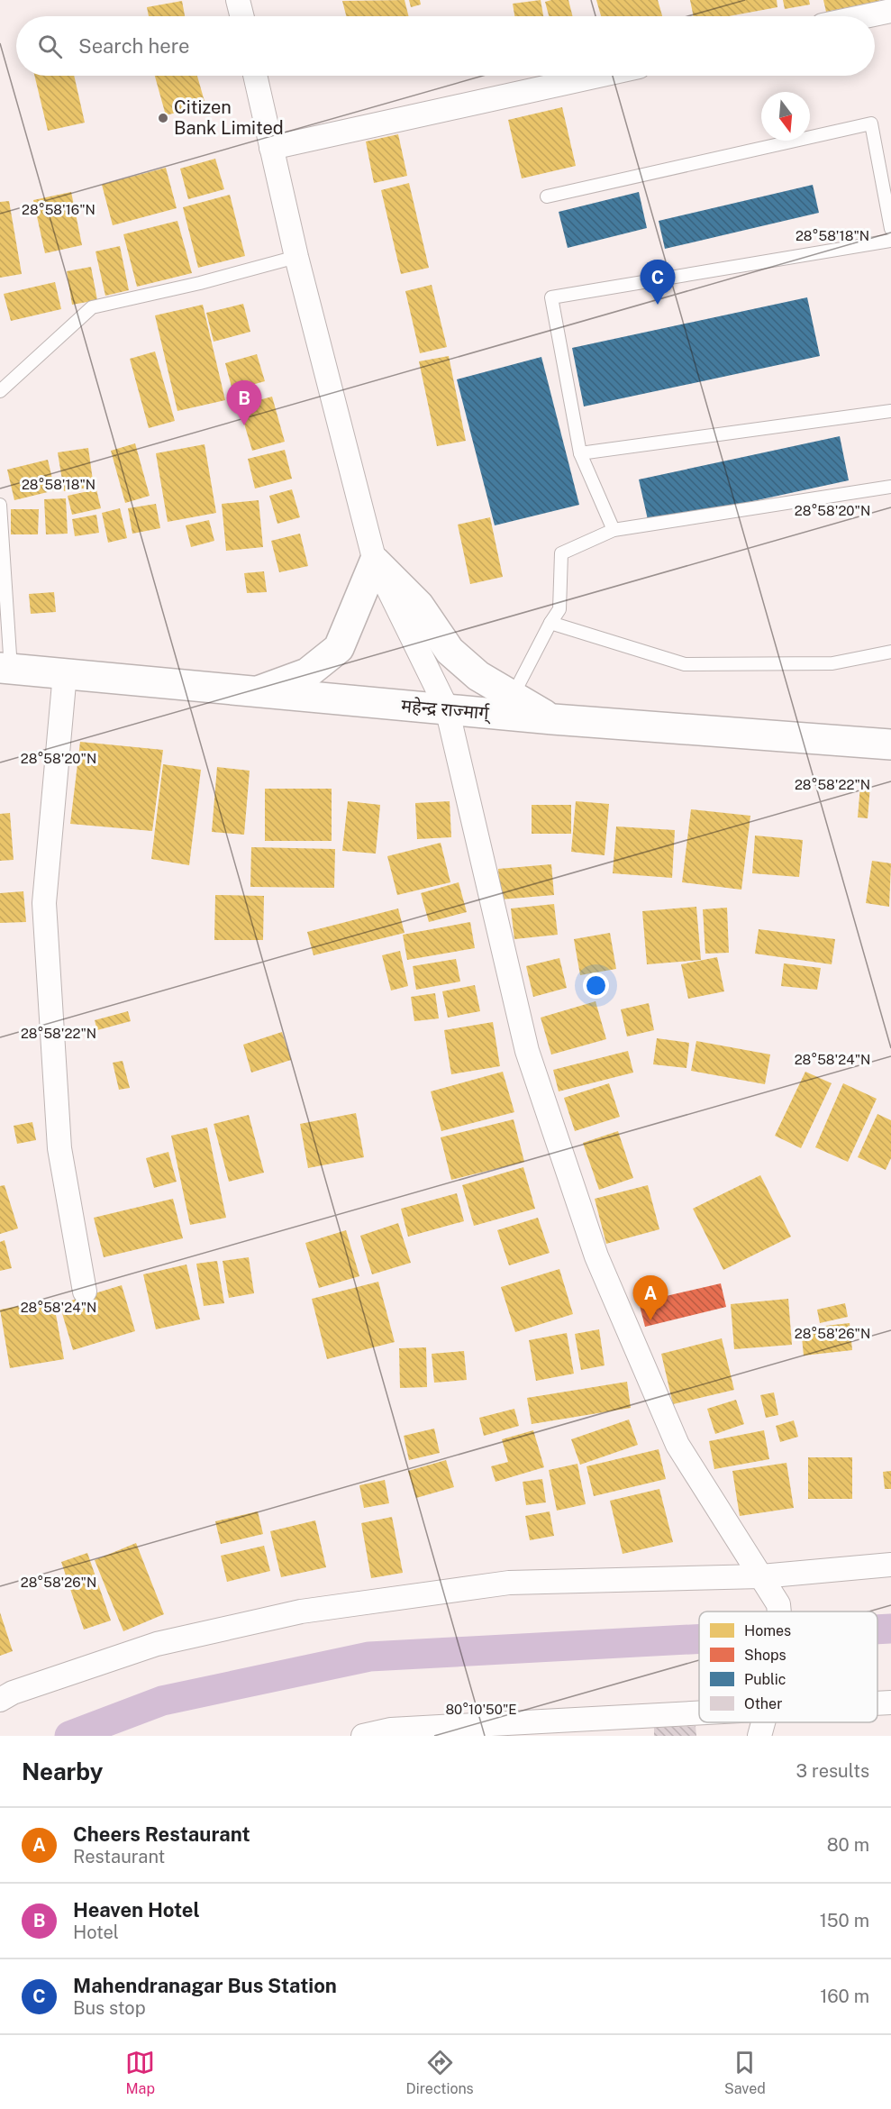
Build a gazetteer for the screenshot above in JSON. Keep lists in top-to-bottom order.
{
  "streets": {
    "highway": ["महेन्द्र राज्मार्ग्"]
  },
  "places": ["Citizen Bank Limited"],
  "legend": [
    "Homes",
    "Shops",
    "Public",
    "Other"
  ],
  "north": "bottom",
  "page": {
    "search": "Search here",
    "pins": ["C", "B", "A"],
    "heading": ["Nearby", "3 results"],
    "list": [
      {
        "mark": "A",
        "name": "Cheers Restaurant",
        "note": "Restaurant",
        "value": "80 m"
      },
      {
        "mark": "B",
        "name": "Heaven Hotel",
        "note": "Hotel",
        "value": "150 m"
      },
      {
        "mark": "C",
        "name": "Mahendranagar Bus Station",
        "note": "Bus stop",
        "value": "160 m"
      }
    ],
    "nav": ["Map", "Directions", "Saved"]
  },
  "coordinates": [
    "28°58'16\"N",
    "28°58'18\"N",
    "28°58'20\"N",
    "28°58'22\"N",
    "28°58'24\"N",
    "28°58'26\"N",
    "80°10'50\"E"
  ]
}
